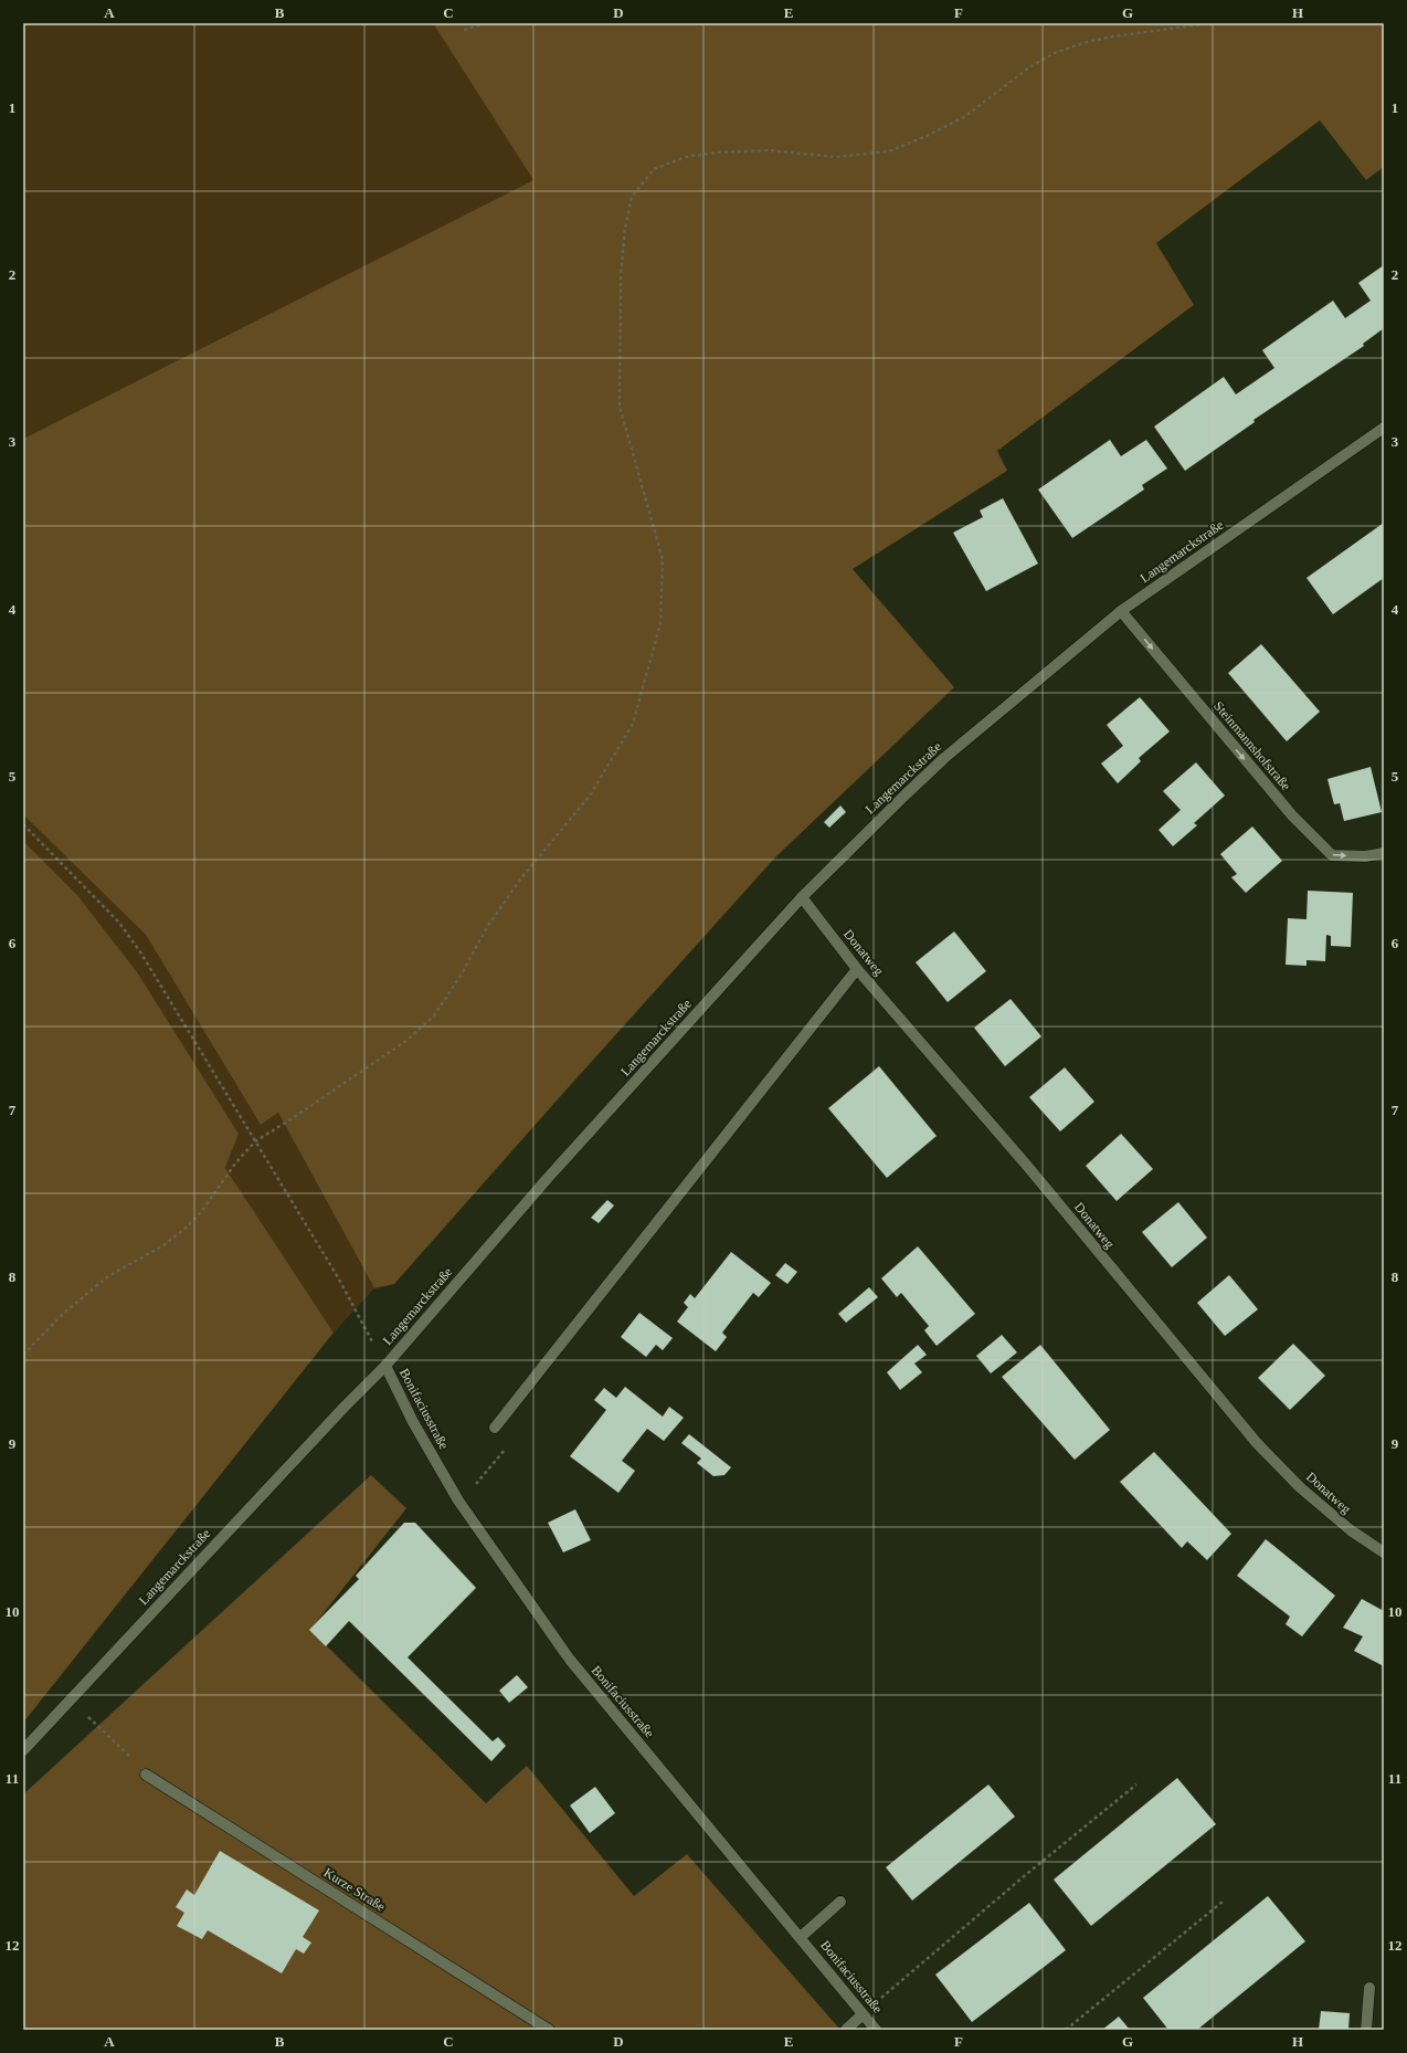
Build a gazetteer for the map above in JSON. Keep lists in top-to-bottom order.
{
  "streets": {
    "street": [
      "Langemarckstraße",
      "Steinmannshofstraße",
      "Donatweg",
      "Bonifaciusstraße",
      "Kurze Straße"
    ]
  },
  "crossings": [
    ["Langemarckstraße", "Steinmannshofstraße"],
    ["Langemarckstraße", "Donatweg"],
    ["Langemarckstraße", "Bonifaciusstraße"]
  ],
  "one_way": ["Steinmannshofstraße"],
  "grid": {
    "columns": [
      "A",
      "B",
      "C",
      "D",
      "E",
      "F",
      "G",
      "H"
    ],
    "rows": [
      "1",
      "2",
      "3",
      "4",
      "5",
      "6",
      "7",
      "8",
      "9",
      "10",
      "11",
      "12"
    ]
  }
}
